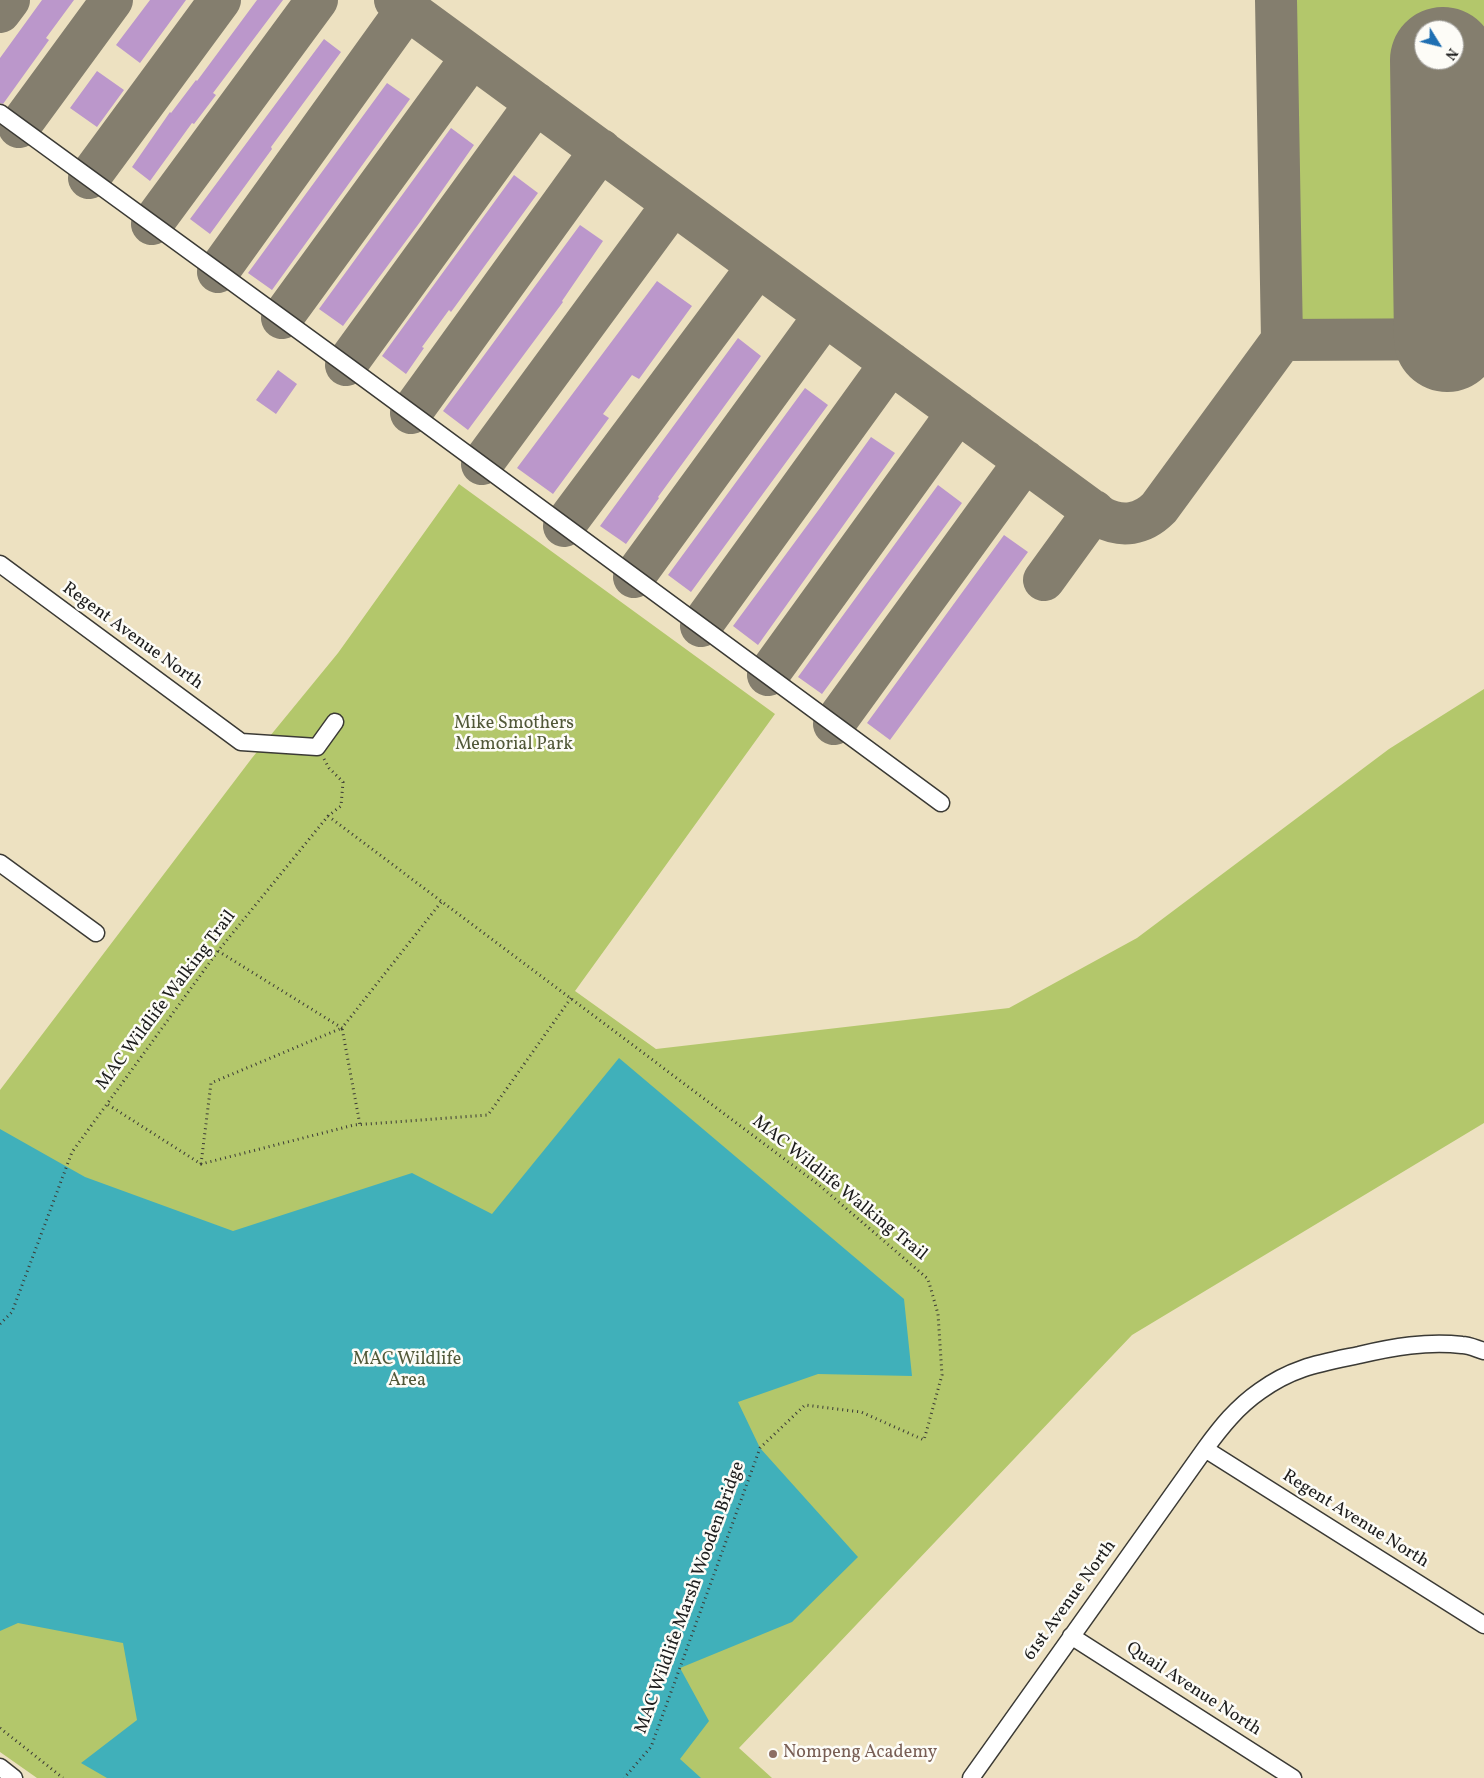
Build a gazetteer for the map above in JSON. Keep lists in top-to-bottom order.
{
  "streets": {
    "street": ["Regent Avenue North", "61st Avenue North", "Quail Avenue North"],
    "path": ["MAC Wildlife Walking Trail", "MAC Wildlife Marsh Wooden Bridge"]
  },
  "crossings": [
    ["Regent Avenue North", "MAC Wildlife Walking Trail"],
    ["Regent Avenue North", "61st Avenue North"],
    ["MAC Wildlife Walking Trail", "MAC Wildlife Marsh Wooden Bridge"],
    ["61st Avenue North", "Quail Avenue North"]
  ],
  "parks": ["Mike Smothers Memorial Park", "MAC Wildlife Area"],
  "places": ["Nompeng Academy"],
  "north": "bottom right"
}
